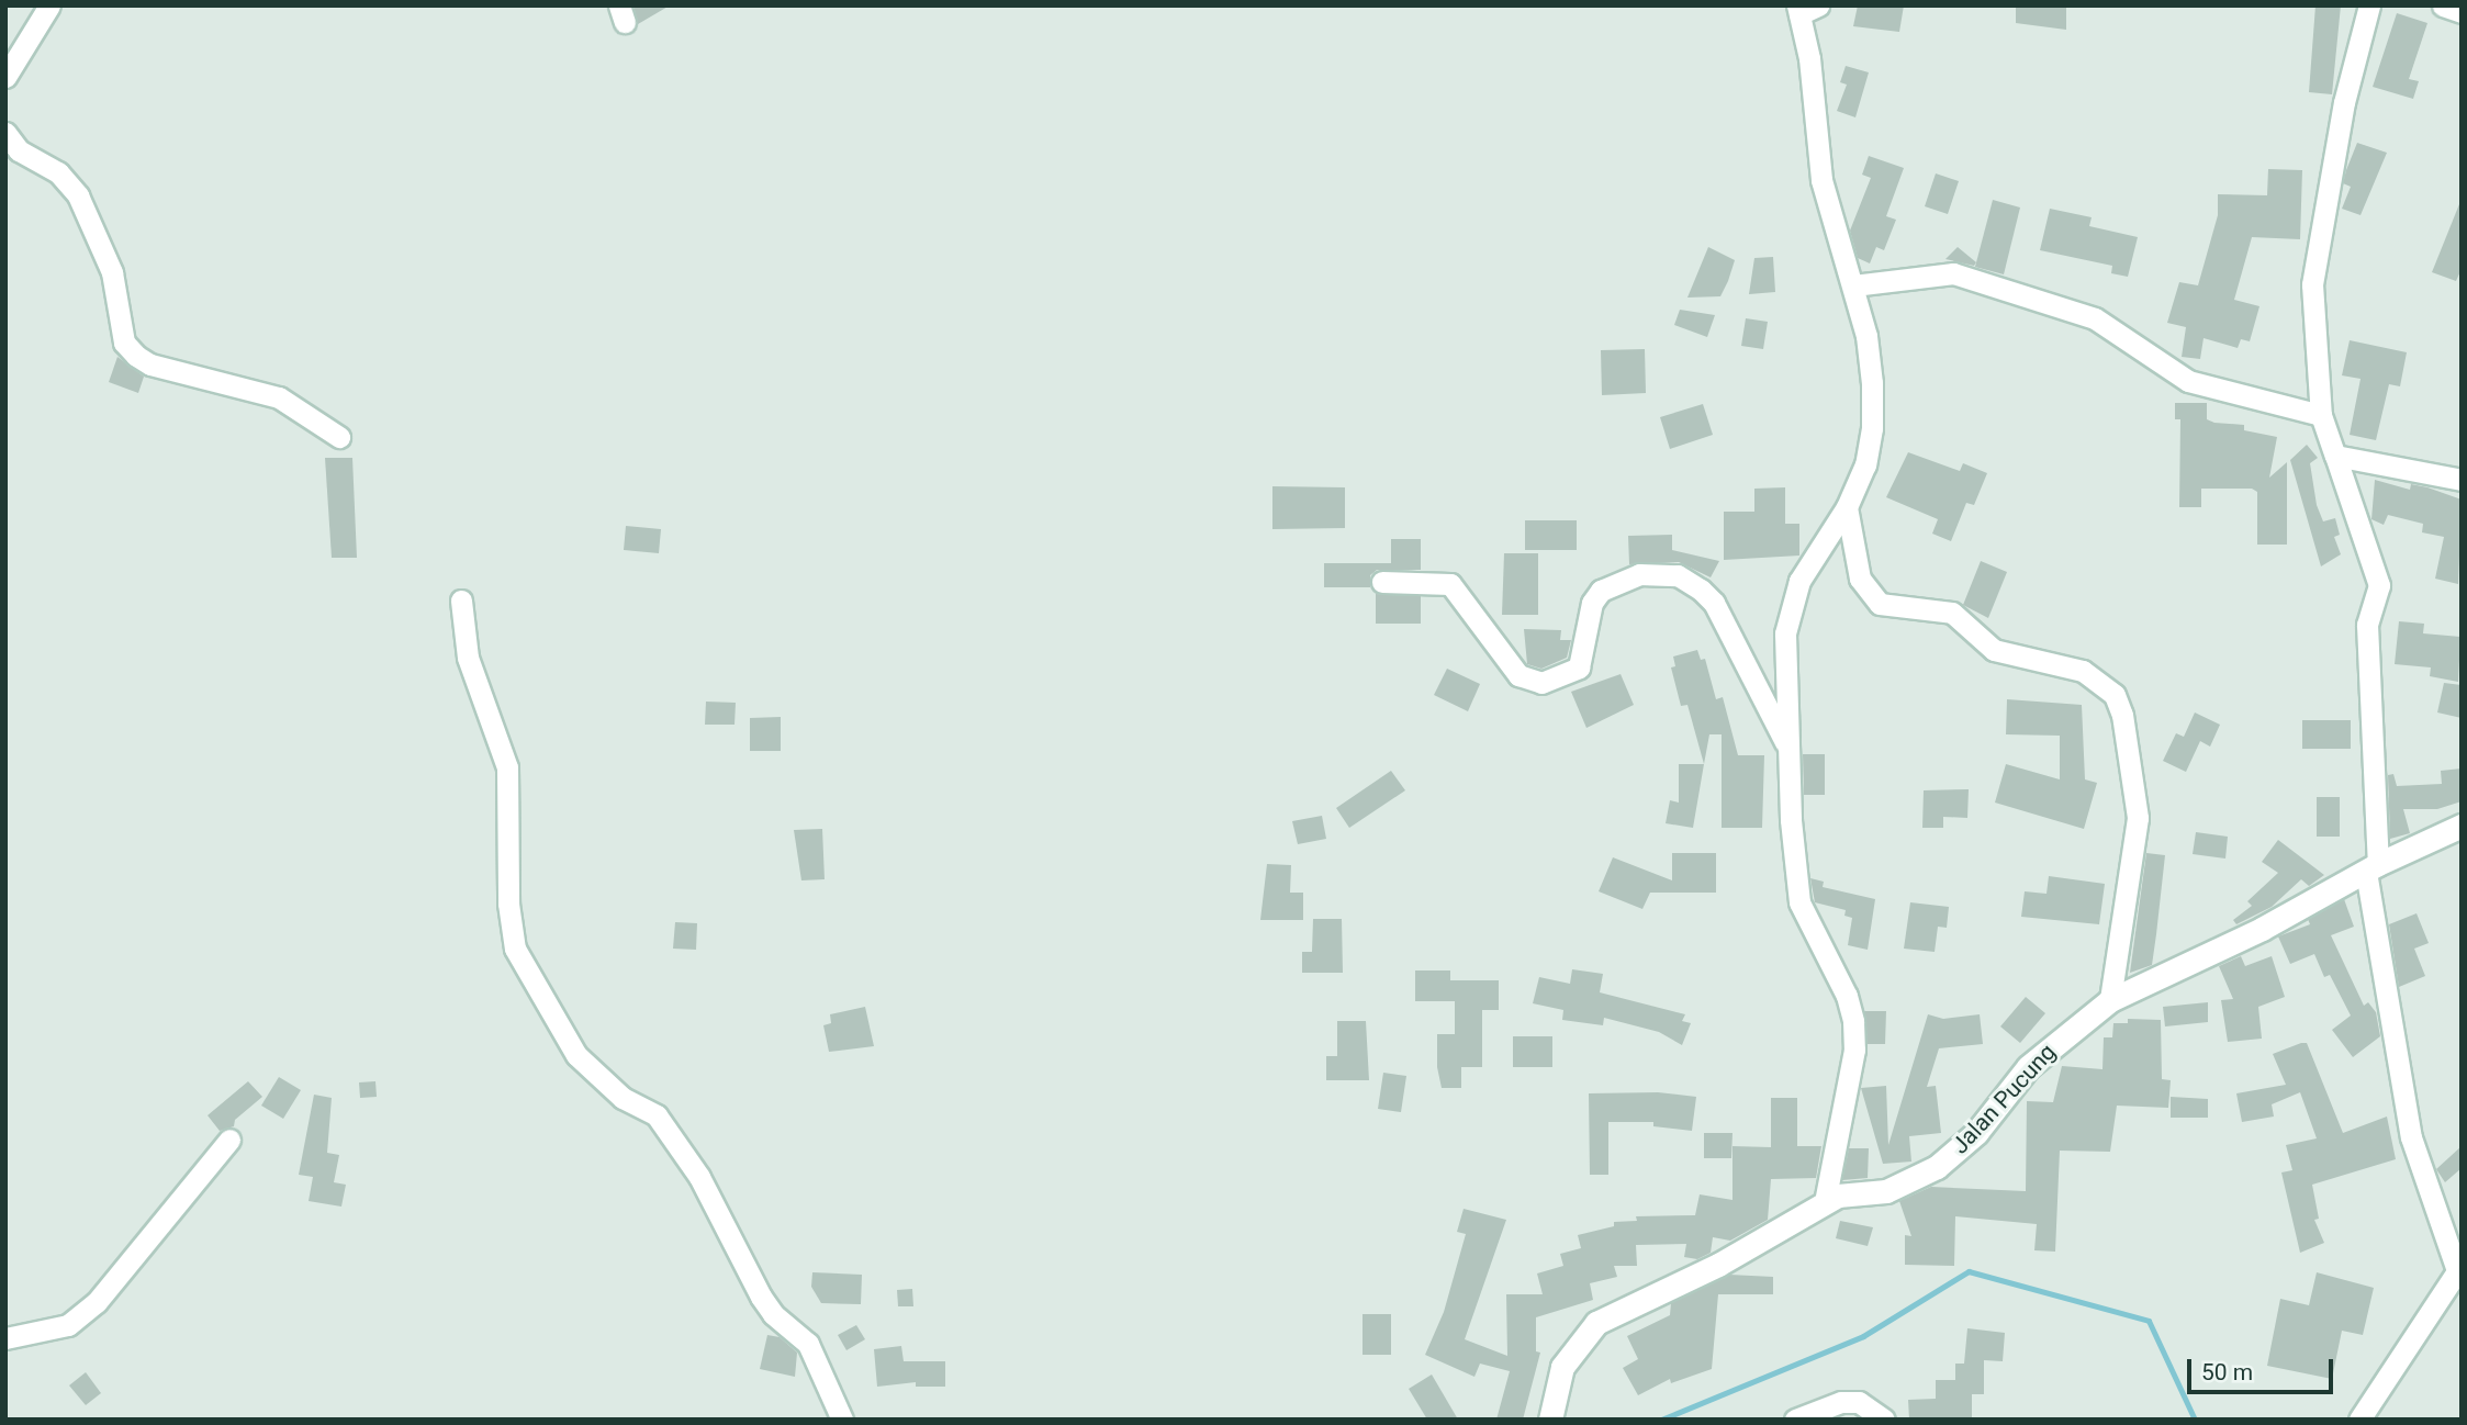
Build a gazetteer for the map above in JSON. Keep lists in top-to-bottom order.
{
  "streets": {
    "main road": ["Jalan Pucung"]
  },
  "scale_bar": "50 m"
}
